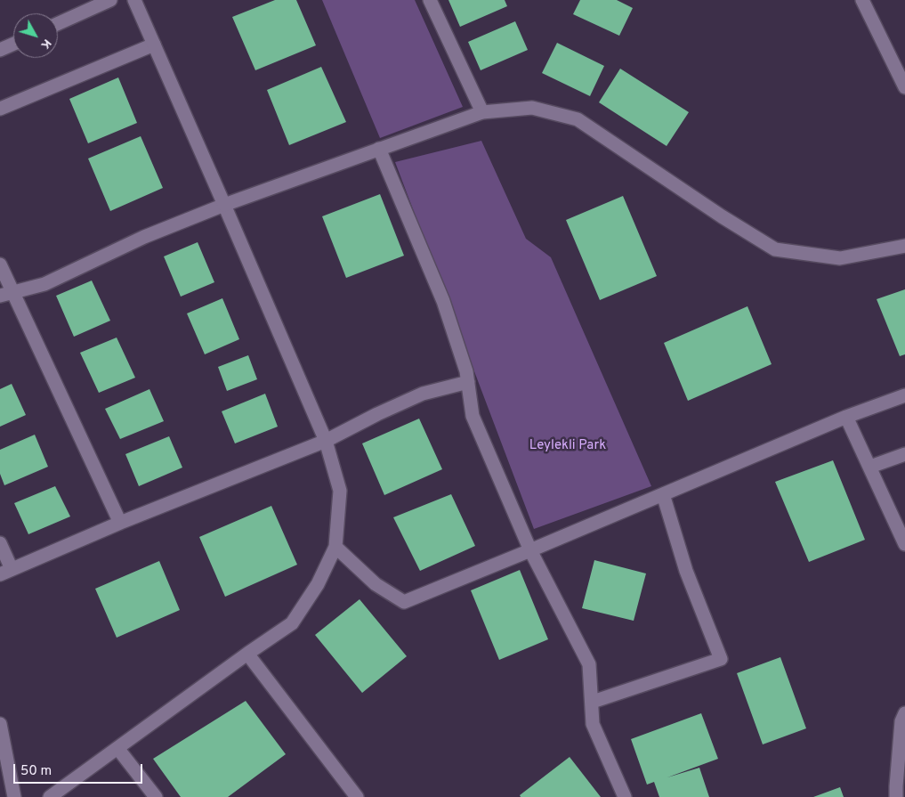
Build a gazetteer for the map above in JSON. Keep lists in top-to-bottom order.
{
  "parks": ["Leylekli Park"],
  "scale_bar": "50 m",
  "north": "bottom right"
}
